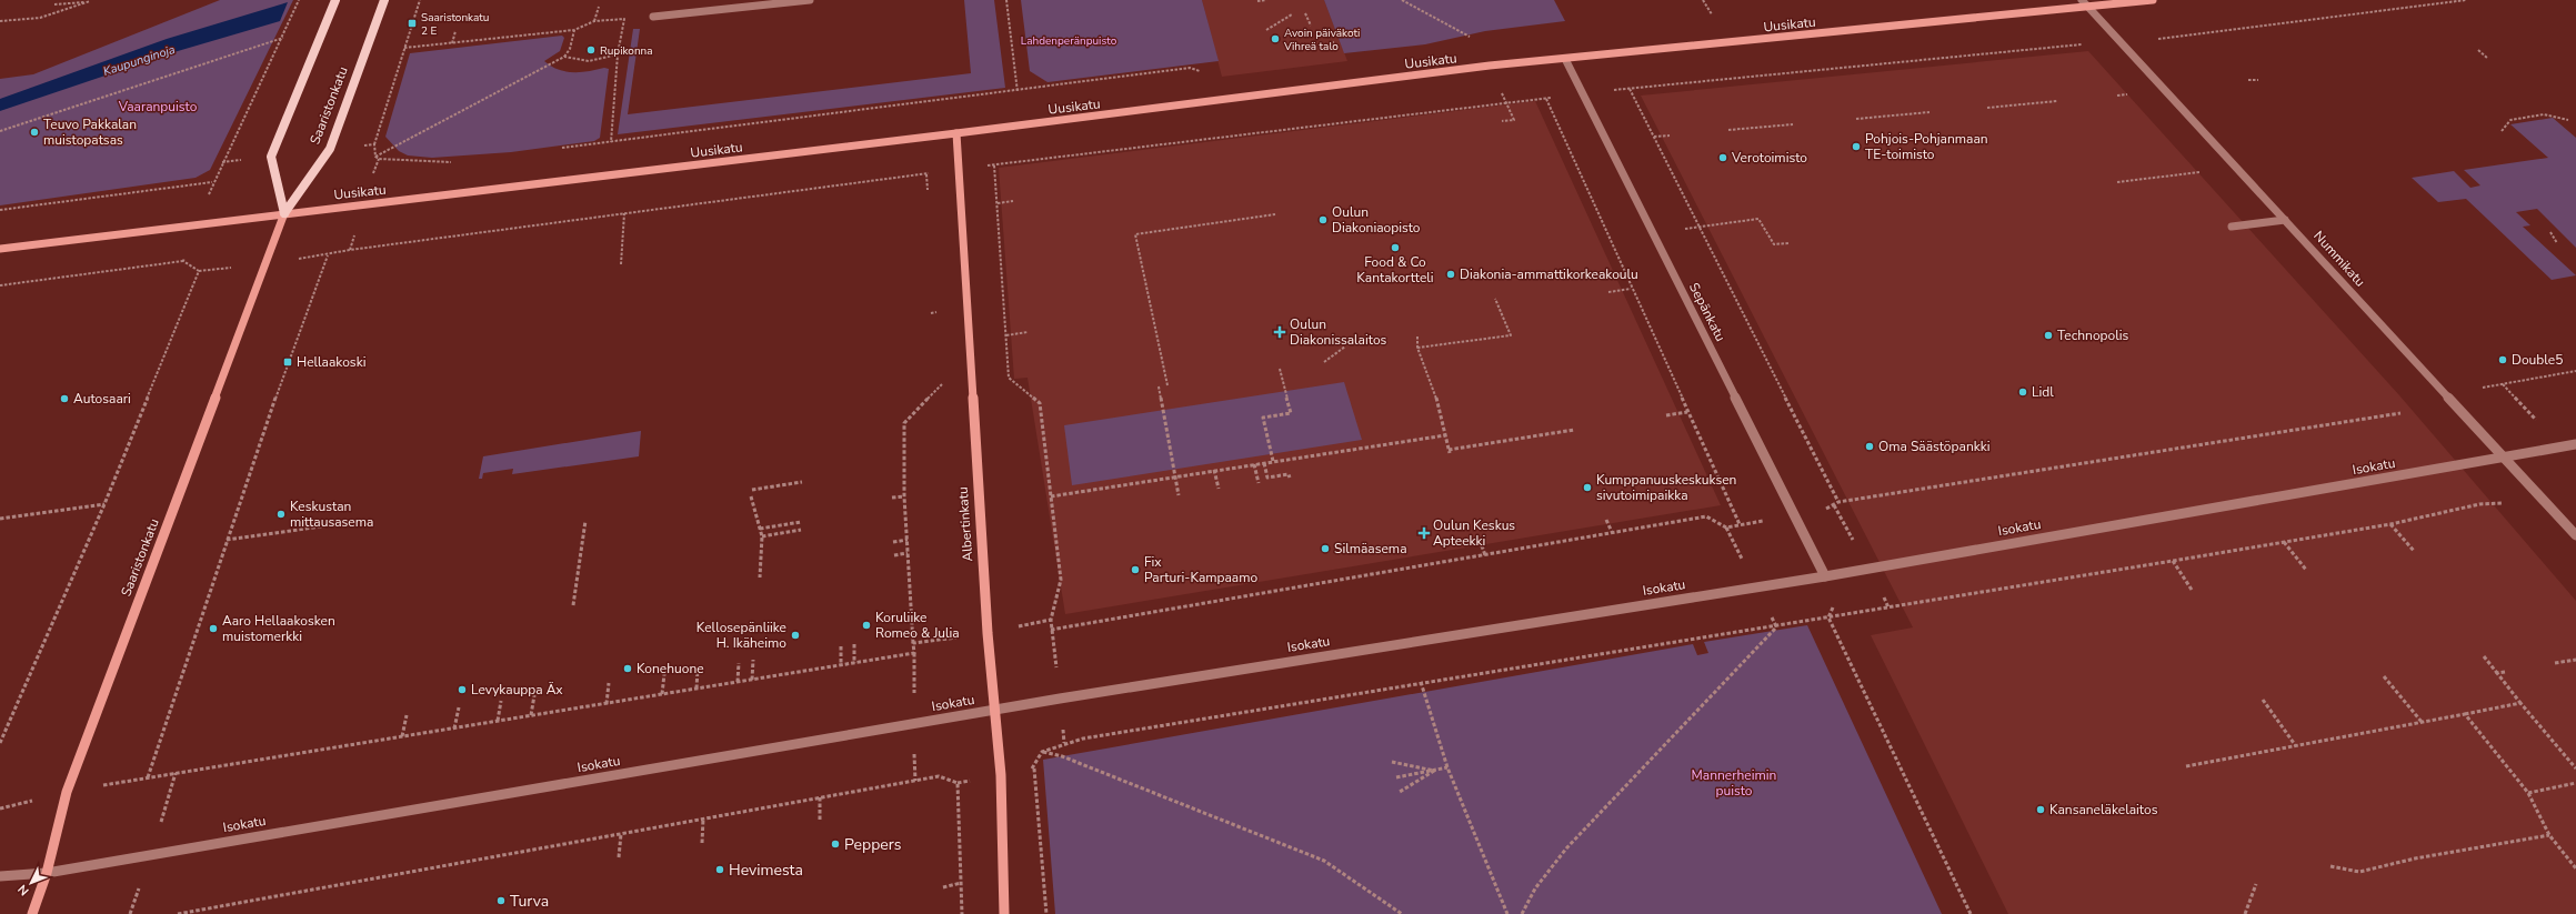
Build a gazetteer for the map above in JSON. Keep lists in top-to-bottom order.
{
  "streets": {
    "main road": ["Uusikatu", "Saaristonkatu", "Albertinkatu"],
    "street": ["Nummikatu", "Sepänkatu", "Isokatu"]
  },
  "crossings": [
    ["Uusikatu", "Saaristonkatu"],
    ["Uusikatu", "Nummikatu"],
    ["Uusikatu", "Sepänkatu"],
    ["Uusikatu", "Albertinkatu"],
    ["Saaristonkatu", "Isokatu"],
    ["Nummikatu", "Isokatu"],
    ["Sepänkatu", "Isokatu"],
    ["Isokatu", "Albertinkatu"]
  ],
  "water": ["Kaupunginoja"],
  "parks": ["Lahdenperänpuisto", "Vaaranpuisto", "Mannerheimin puisto"],
  "places": {
    "transit": ["Saaristonkatu 2 E", "Hellaakoski"],
    "other": [
      "Avoin päiväkoti Vihreä talo",
      "Rupikonna",
      "Teuvo Pakkalan muistopatsas",
      "Pohjois-Pohjanmaan TE-toimisto",
      "Verotoimisto",
      "Oulun Diakoniaopisto",
      "Food & Co Kantakortteli",
      "Diakonia-ammattikorkeakoulu",
      "Technopolis",
      "Double5",
      "Lidl",
      "Autosaari",
      "Oma Säästöpankki",
      "Kumppanuuskeskuksen sivutoimipaikka",
      "Keskustan mittausasema",
      "Silmäasema",
      "Fix Parturi-Kampaamo",
      "Koruliike Romeo & Julia",
      "Aaro Hellaakosken muistomerkki",
      "Kellosepänliike H. Ikäheimo",
      "Konehuone",
      "Levykauppa Äx",
      "Kansaneläkelaitos",
      "Peppers",
      "Hevimesta",
      "Turva"
    ],
    "health": ["Oulun Diakonissalaitos", "Oulun Keskus Apteekki"]
  },
  "north": "bottom left"
}
